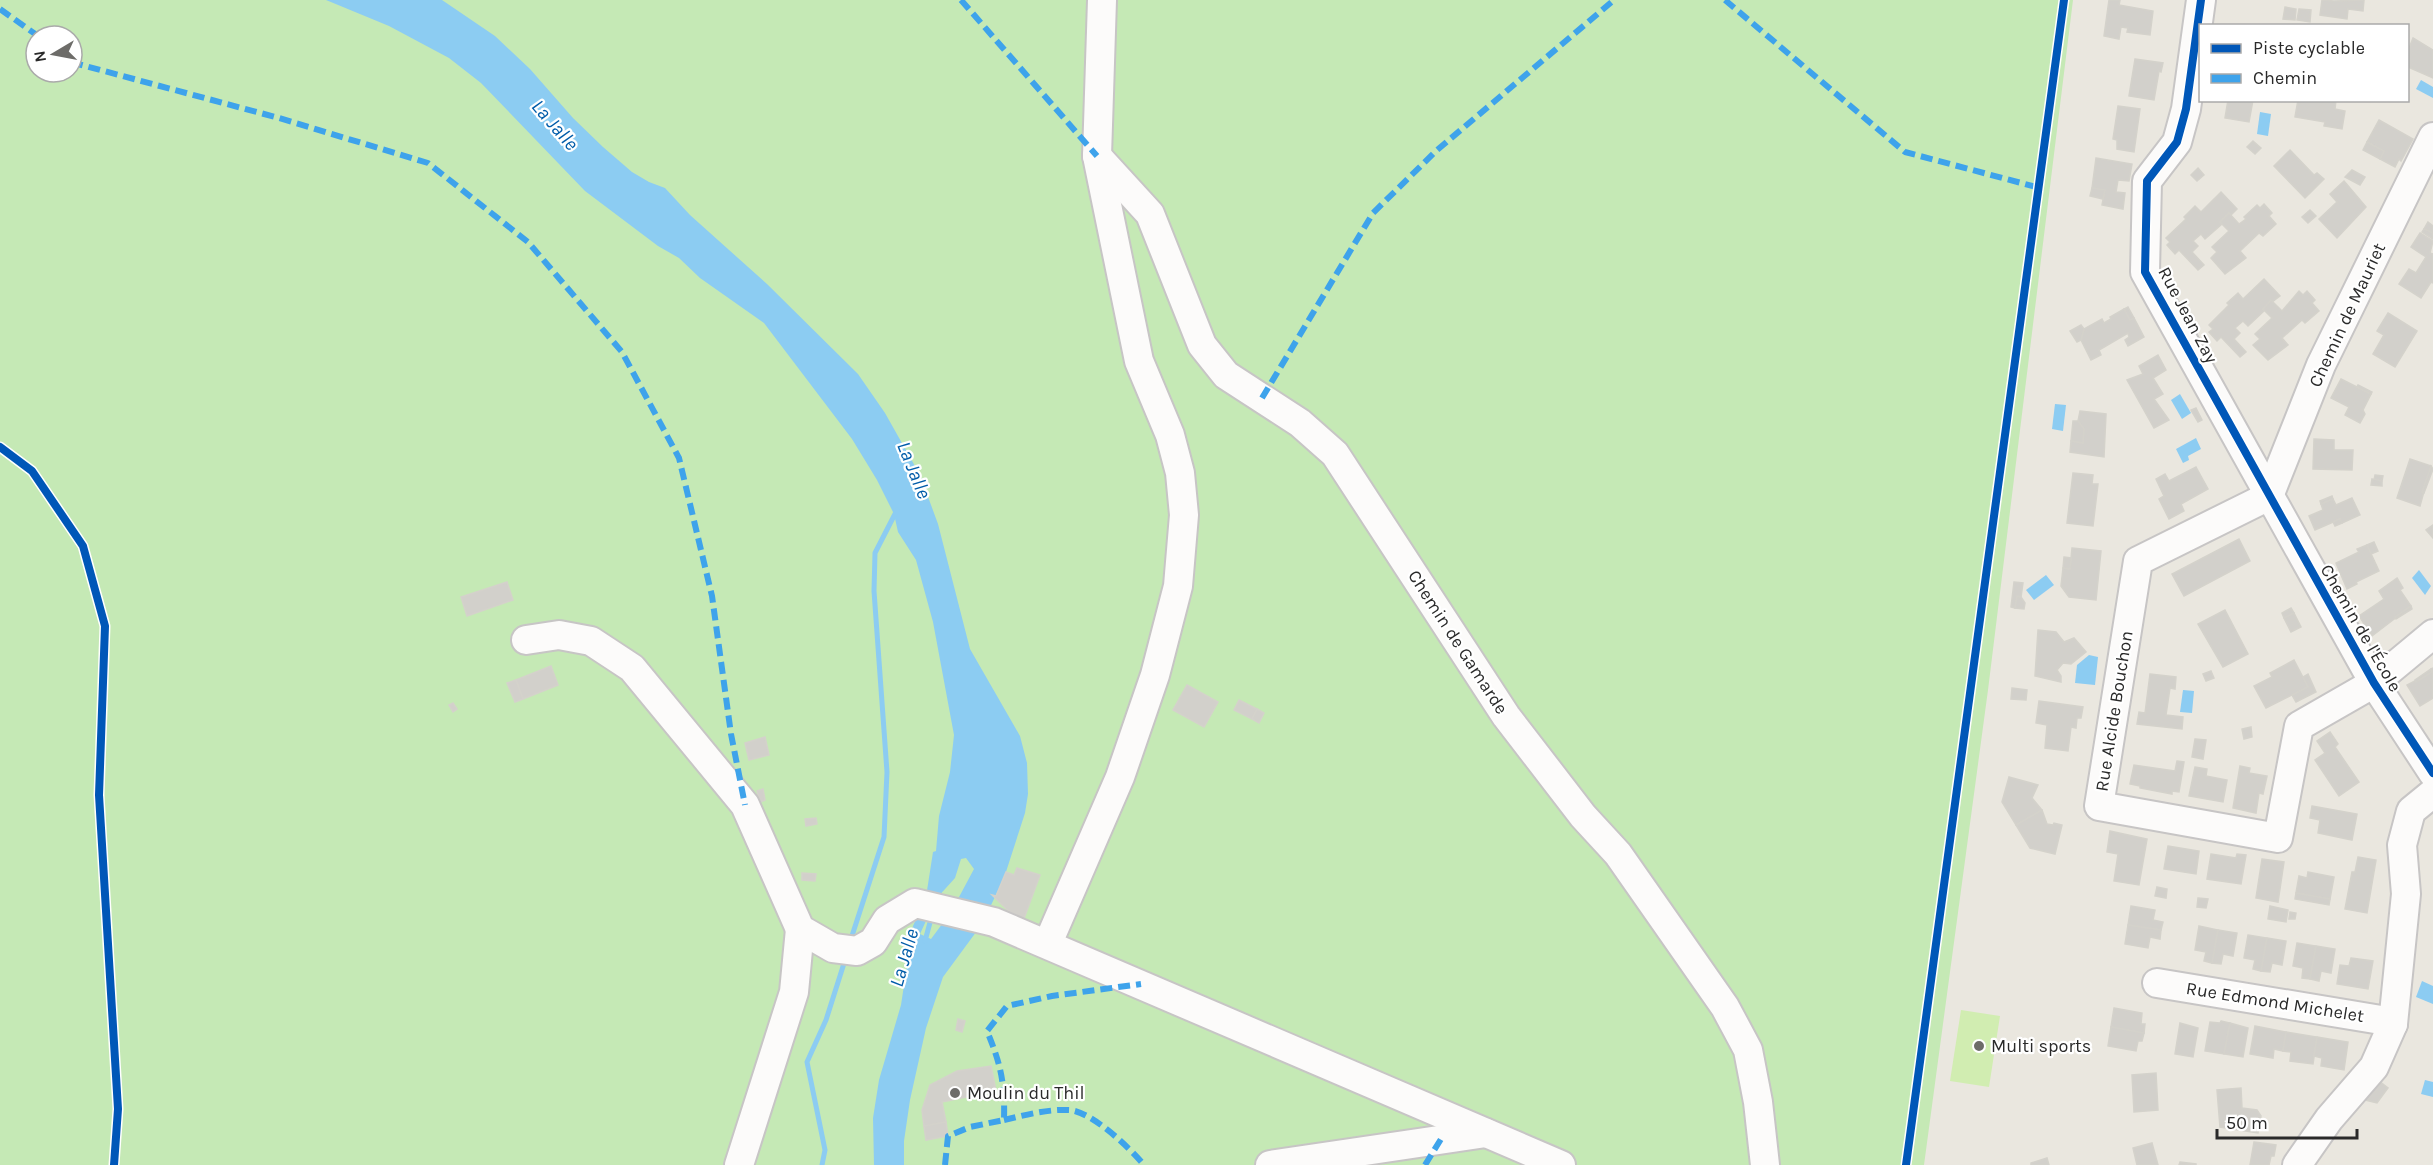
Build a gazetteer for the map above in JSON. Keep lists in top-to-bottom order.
{
  "streets": {
    "street": [
      "Rue Jean Zay",
      "Chemin de Mauriet",
      "Chemin de l'École",
      "Chemin de Gamarde",
      "Rue Alcide Bouchon",
      "Rue Edmond Michelet"
    ]
  },
  "crossings": [
    ["Rue Jean Zay", "Chemin de Mauriet"],
    ["Rue Jean Zay", "Chemin de l'École"],
    ["Rue Jean Zay", "Rue Alcide Bouchon"],
    ["Chemin de Mauriet", "Chemin de l'École"],
    ["Chemin de Mauriet", "Rue Alcide Bouchon"],
    ["Chemin de l'École", "Rue Alcide Bouchon"]
  ],
  "water": ["La Jalle"],
  "places": ["Multi sports", "Moulin du Thil"],
  "legend": ["Piste cyclable", "Chemin"],
  "scale_bar": "50 m",
  "north": "left"
}
